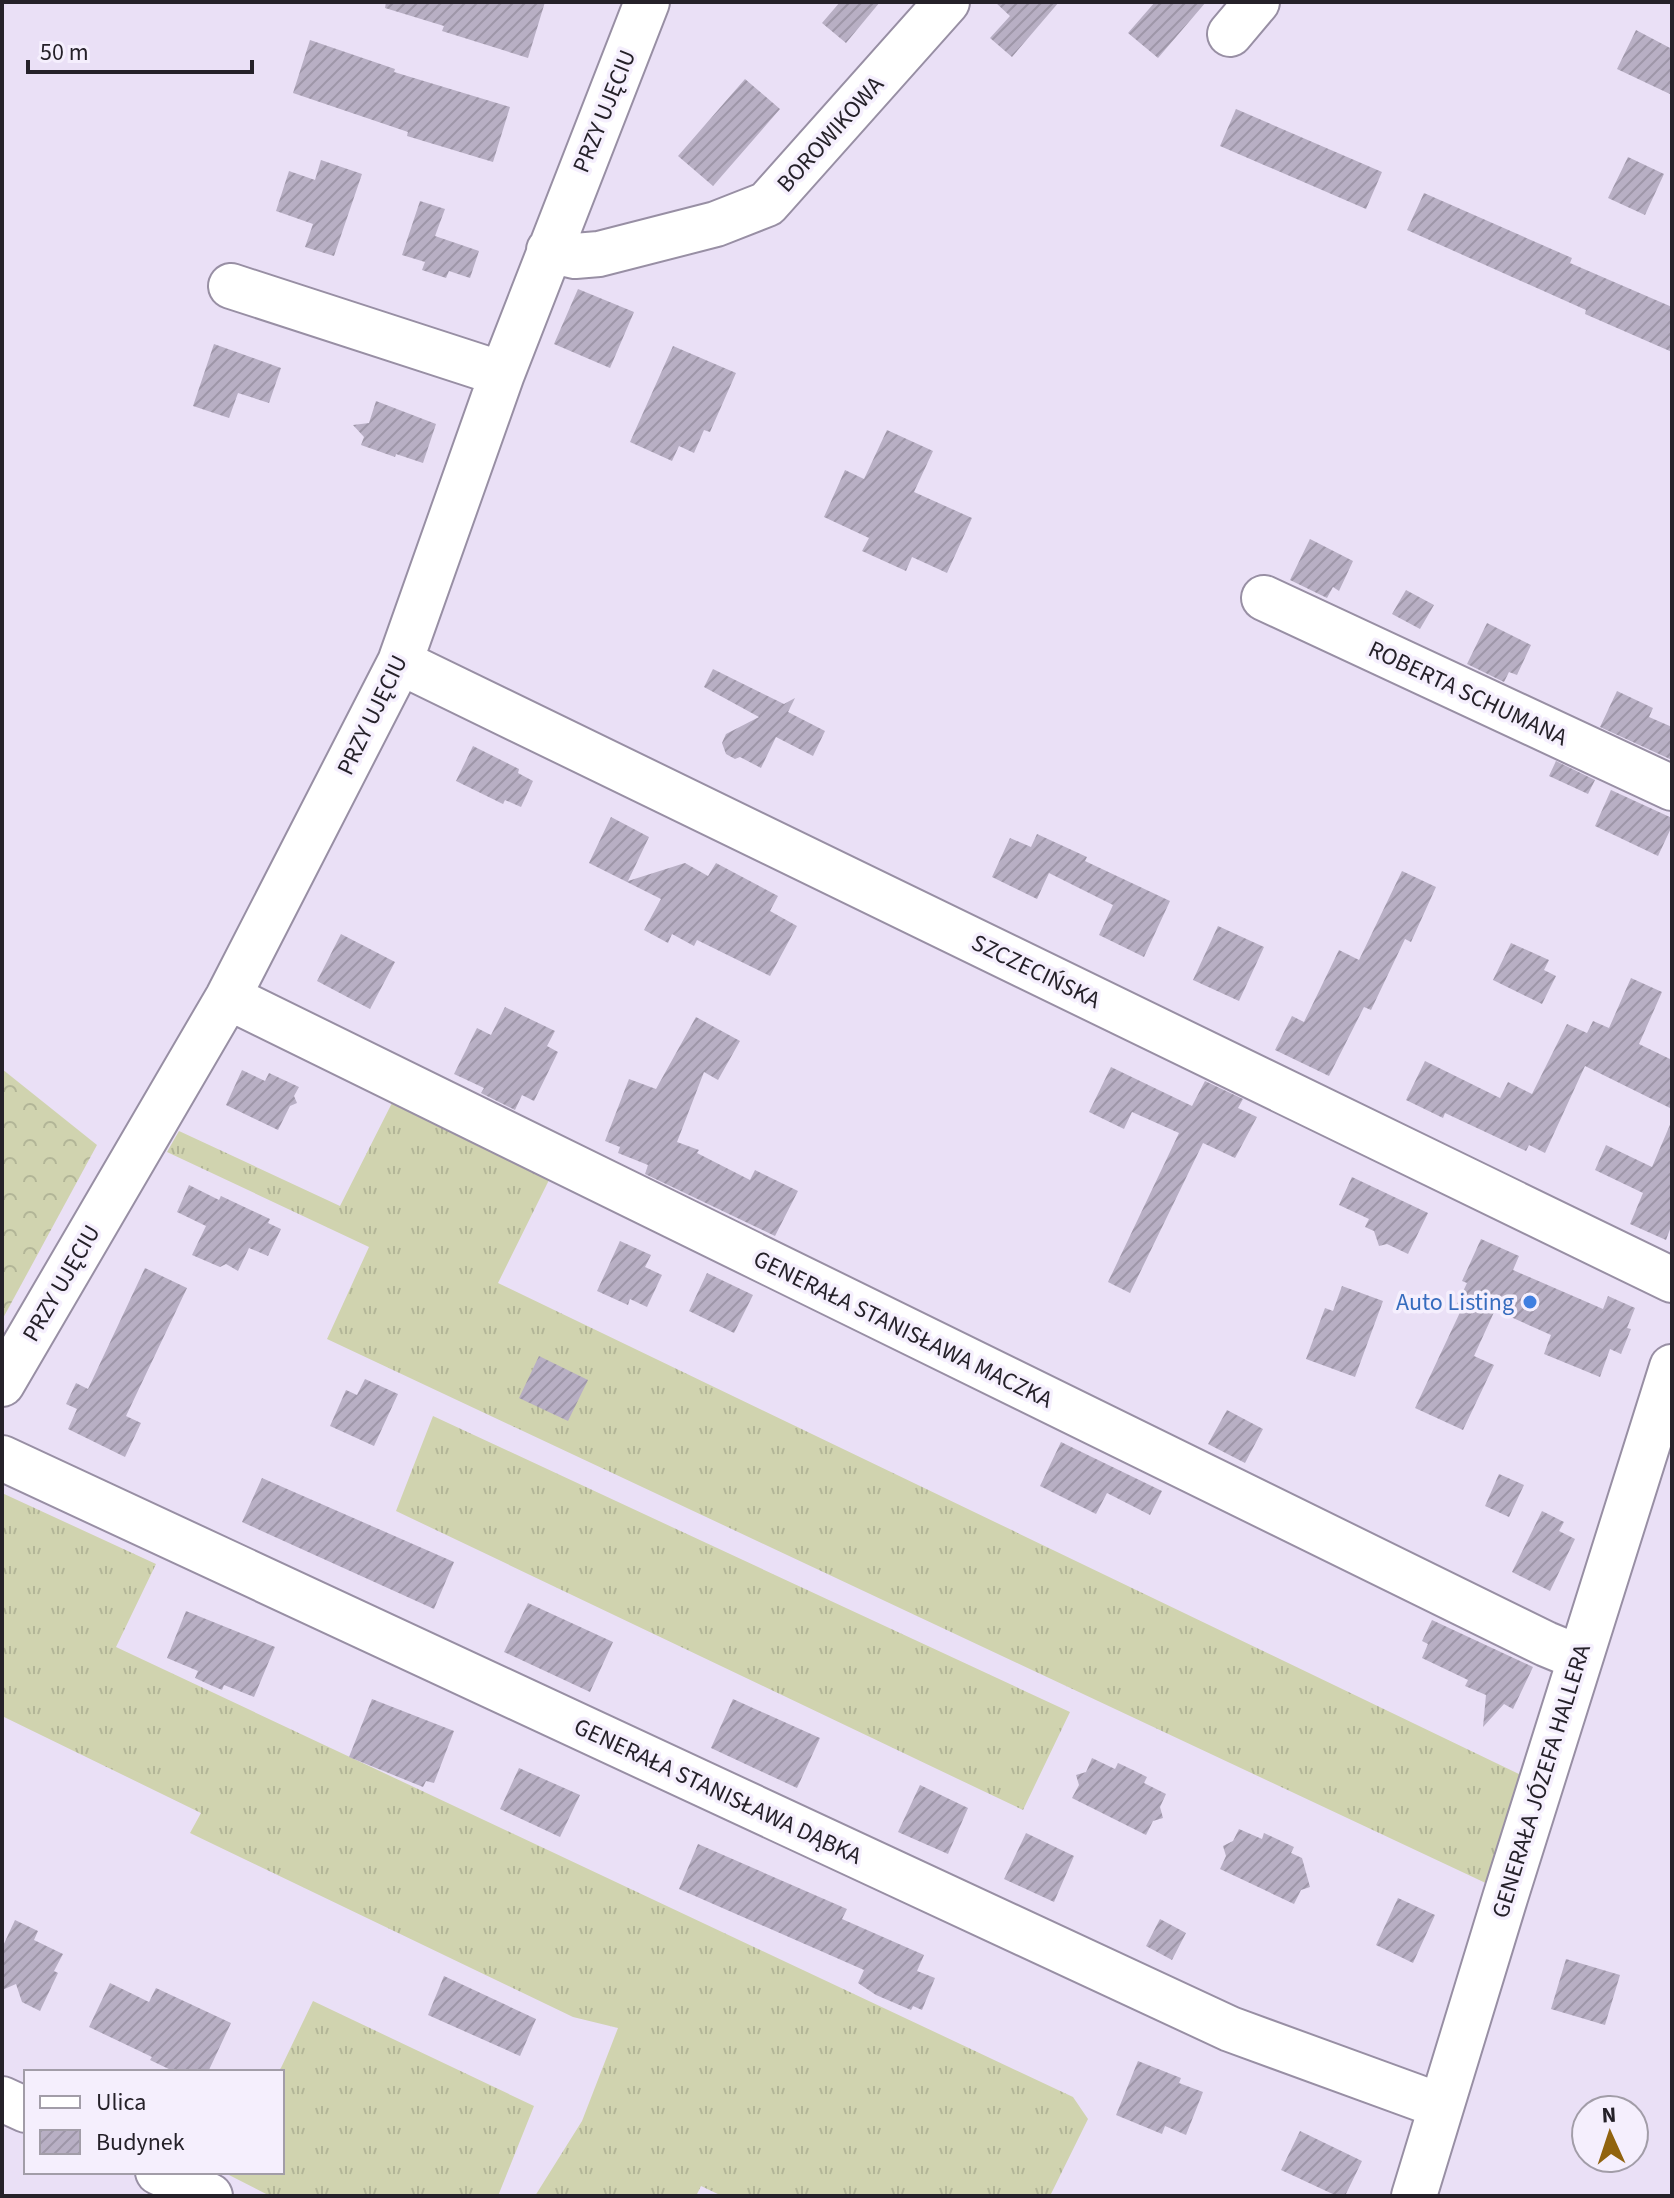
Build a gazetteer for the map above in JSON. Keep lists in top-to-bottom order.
{
  "streets": {
    "street": [
      "PRZY UJĘCIU",
      "BOROWIKOWA",
      "ROBERTA SCHUMANA",
      "SZCZECIŃSKA",
      "GENERAŁA STANISŁAWA MACZKA",
      "GENERAŁA JÓZEFA HALLERA",
      "GENERAŁA STANISŁAWA DĄBKA"
    ]
  },
  "crossings": [
    ["PRZY UJĘCIU", "BOROWIKOWA"],
    ["PRZY UJĘCIU", "SZCZECIŃSKA"],
    ["PRZY UJĘCIU", "GENERAŁA STANISŁAWA MACZKA"],
    ["GENERAŁA STANISŁAWA MACZKA", "GENERAŁA JÓZEFA HALLERA"],
    ["GENERAŁA JÓZEFA HALLERA", "GENERAŁA STANISŁAWA DĄBKA"]
  ],
  "places": ["Auto Listing"],
  "legend": ["Ulica", "Budynek"],
  "scale_bar": "50 m",
  "north": "top"
}
